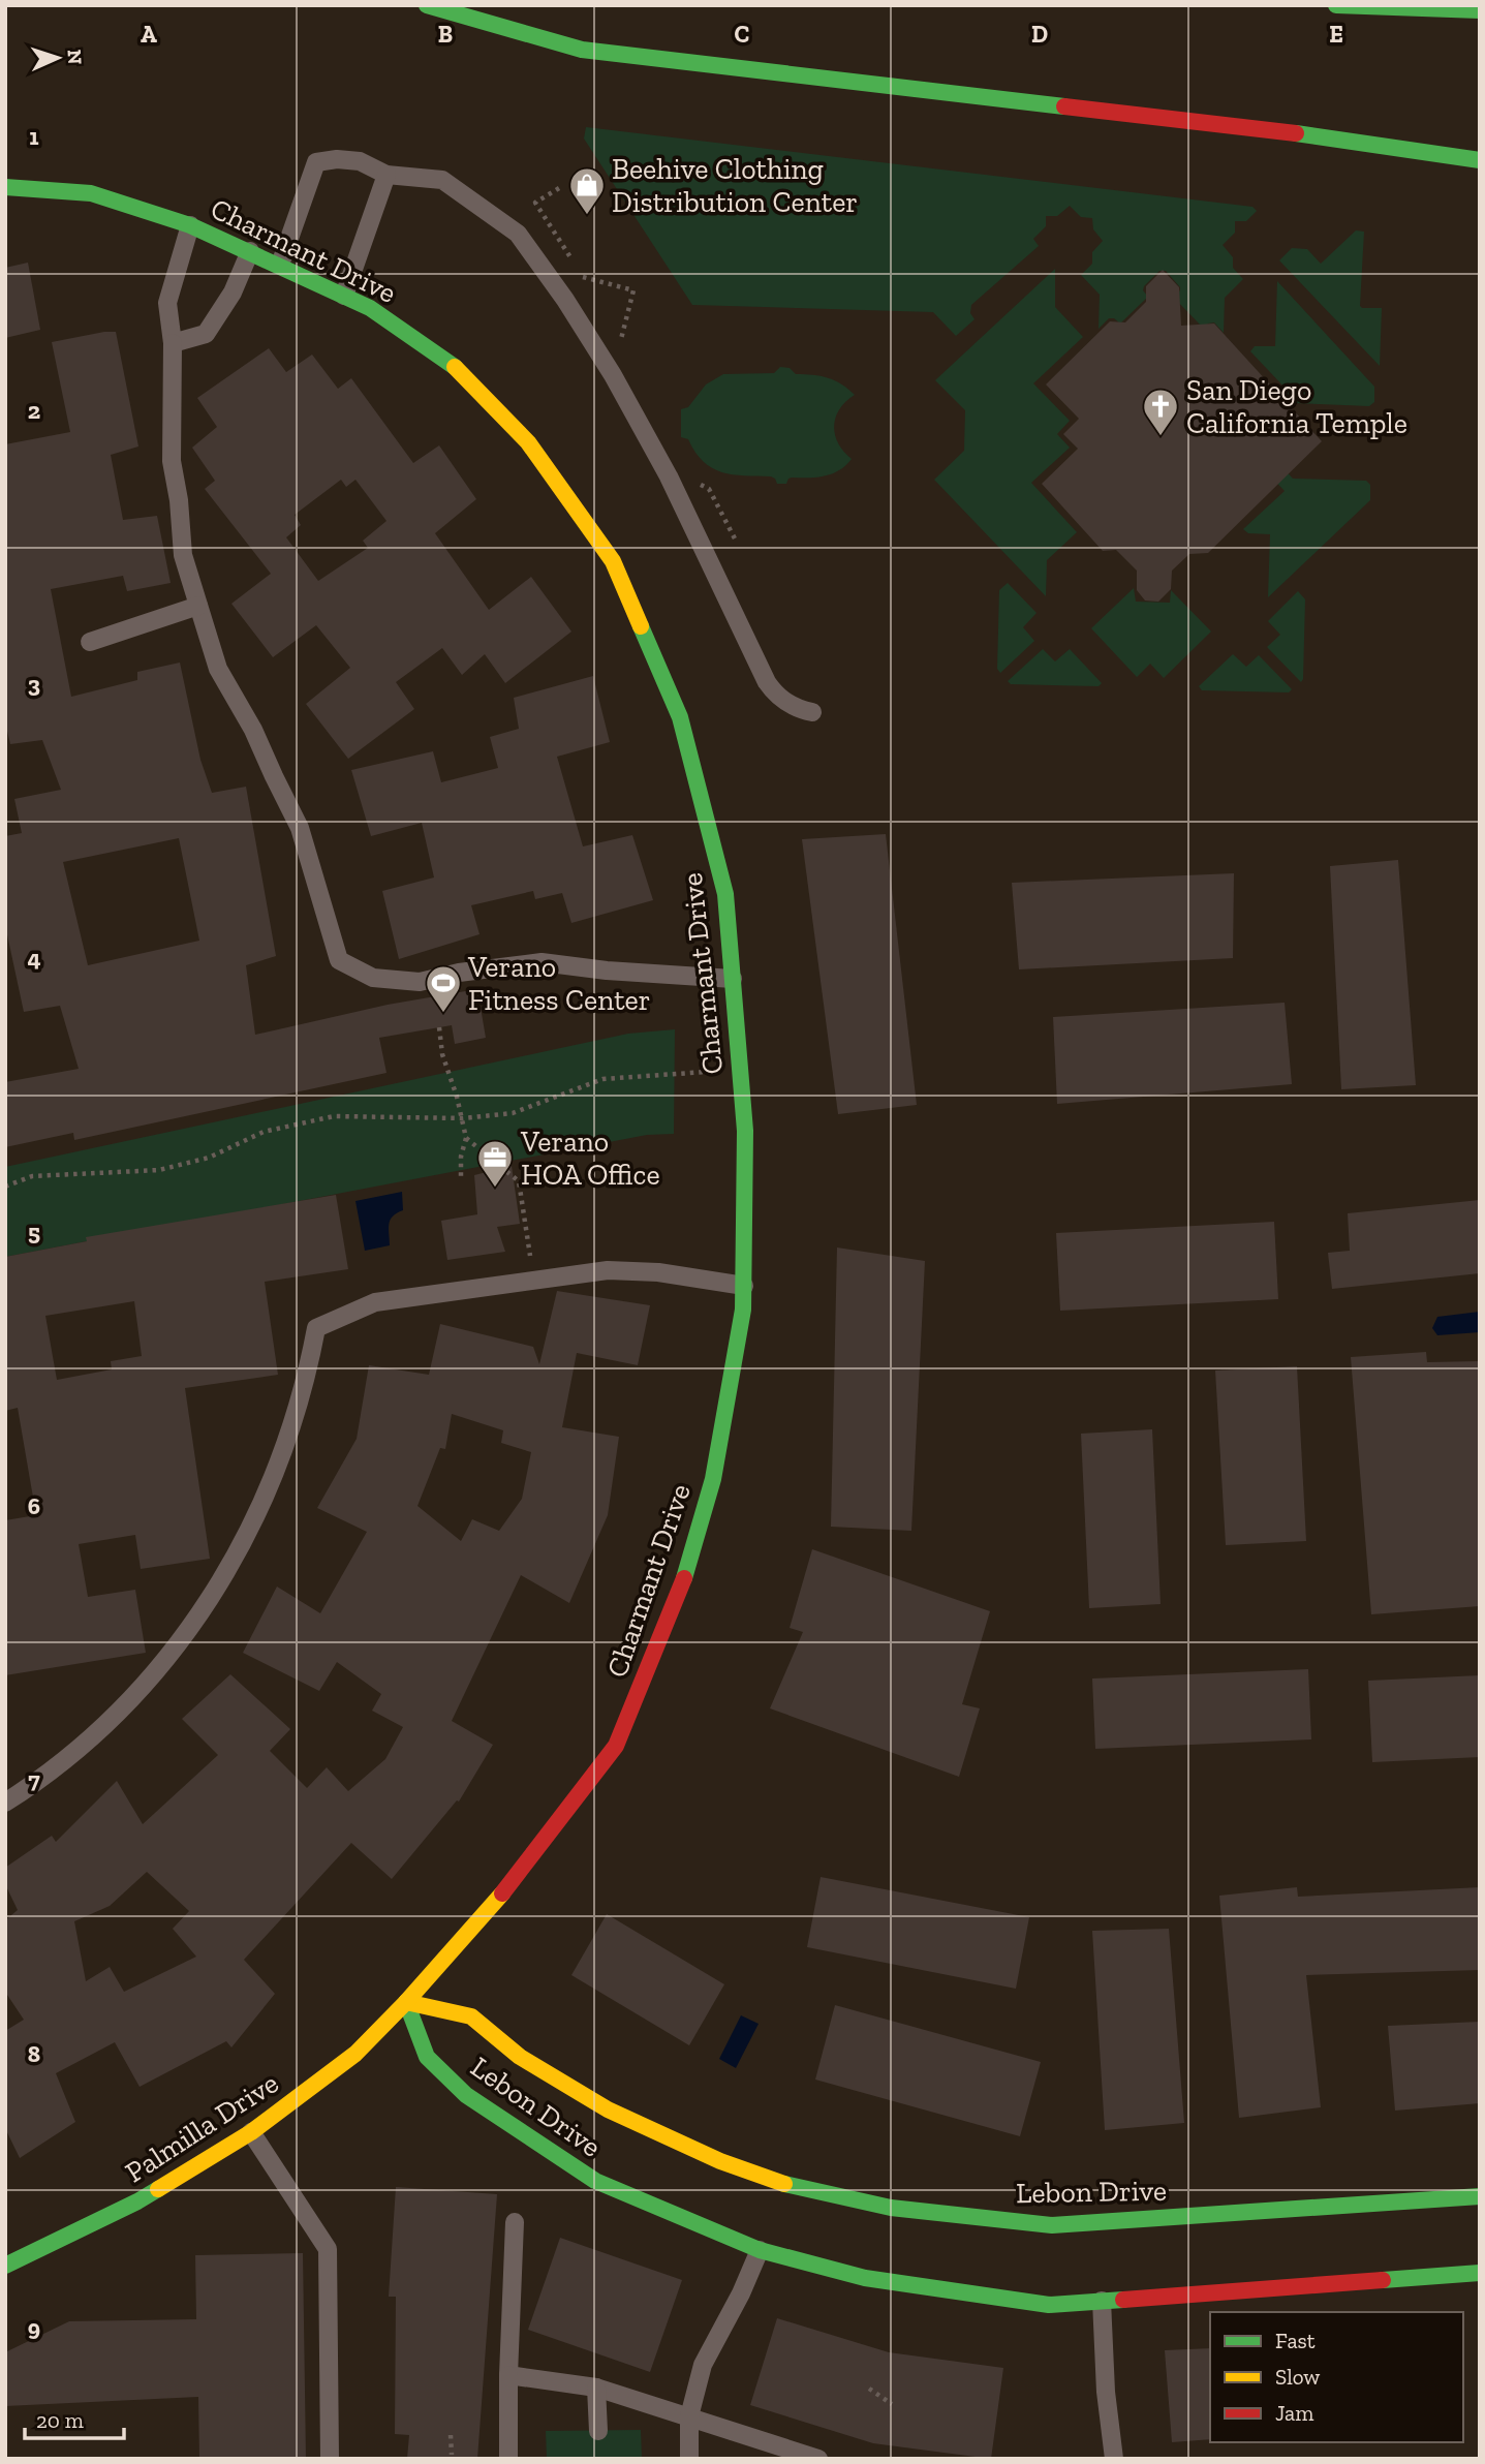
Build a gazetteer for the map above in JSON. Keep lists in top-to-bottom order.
{
  "streets": {
    "main road": ["Charmant Drive", "Lebon Drive", "Palmilla Drive"]
  },
  "crossings": [
    ["Charmant Drive", "Lebon Drive"],
    ["Charmant Drive", "Palmilla Drive"],
    ["Lebon Drive", "Palmilla Drive"]
  ],
  "places": {
    "shop": ["Beehive Clothing Distribution Center"],
    "church": ["San Diego California Temple"],
    "sports": ["Verano Fitness Center"],
    "office": ["Verano HOA Office"]
  },
  "legend": ["Fast", "Slow", "Jam"],
  "scale_bar": "20 m",
  "north": "right",
  "grid": {
    "columns": [
      "A",
      "B",
      "C",
      "D",
      "E"
    ],
    "rows": [
      "1",
      "2",
      "3",
      "4",
      "5",
      "6",
      "7",
      "8",
      "9"
    ]
  }
}
